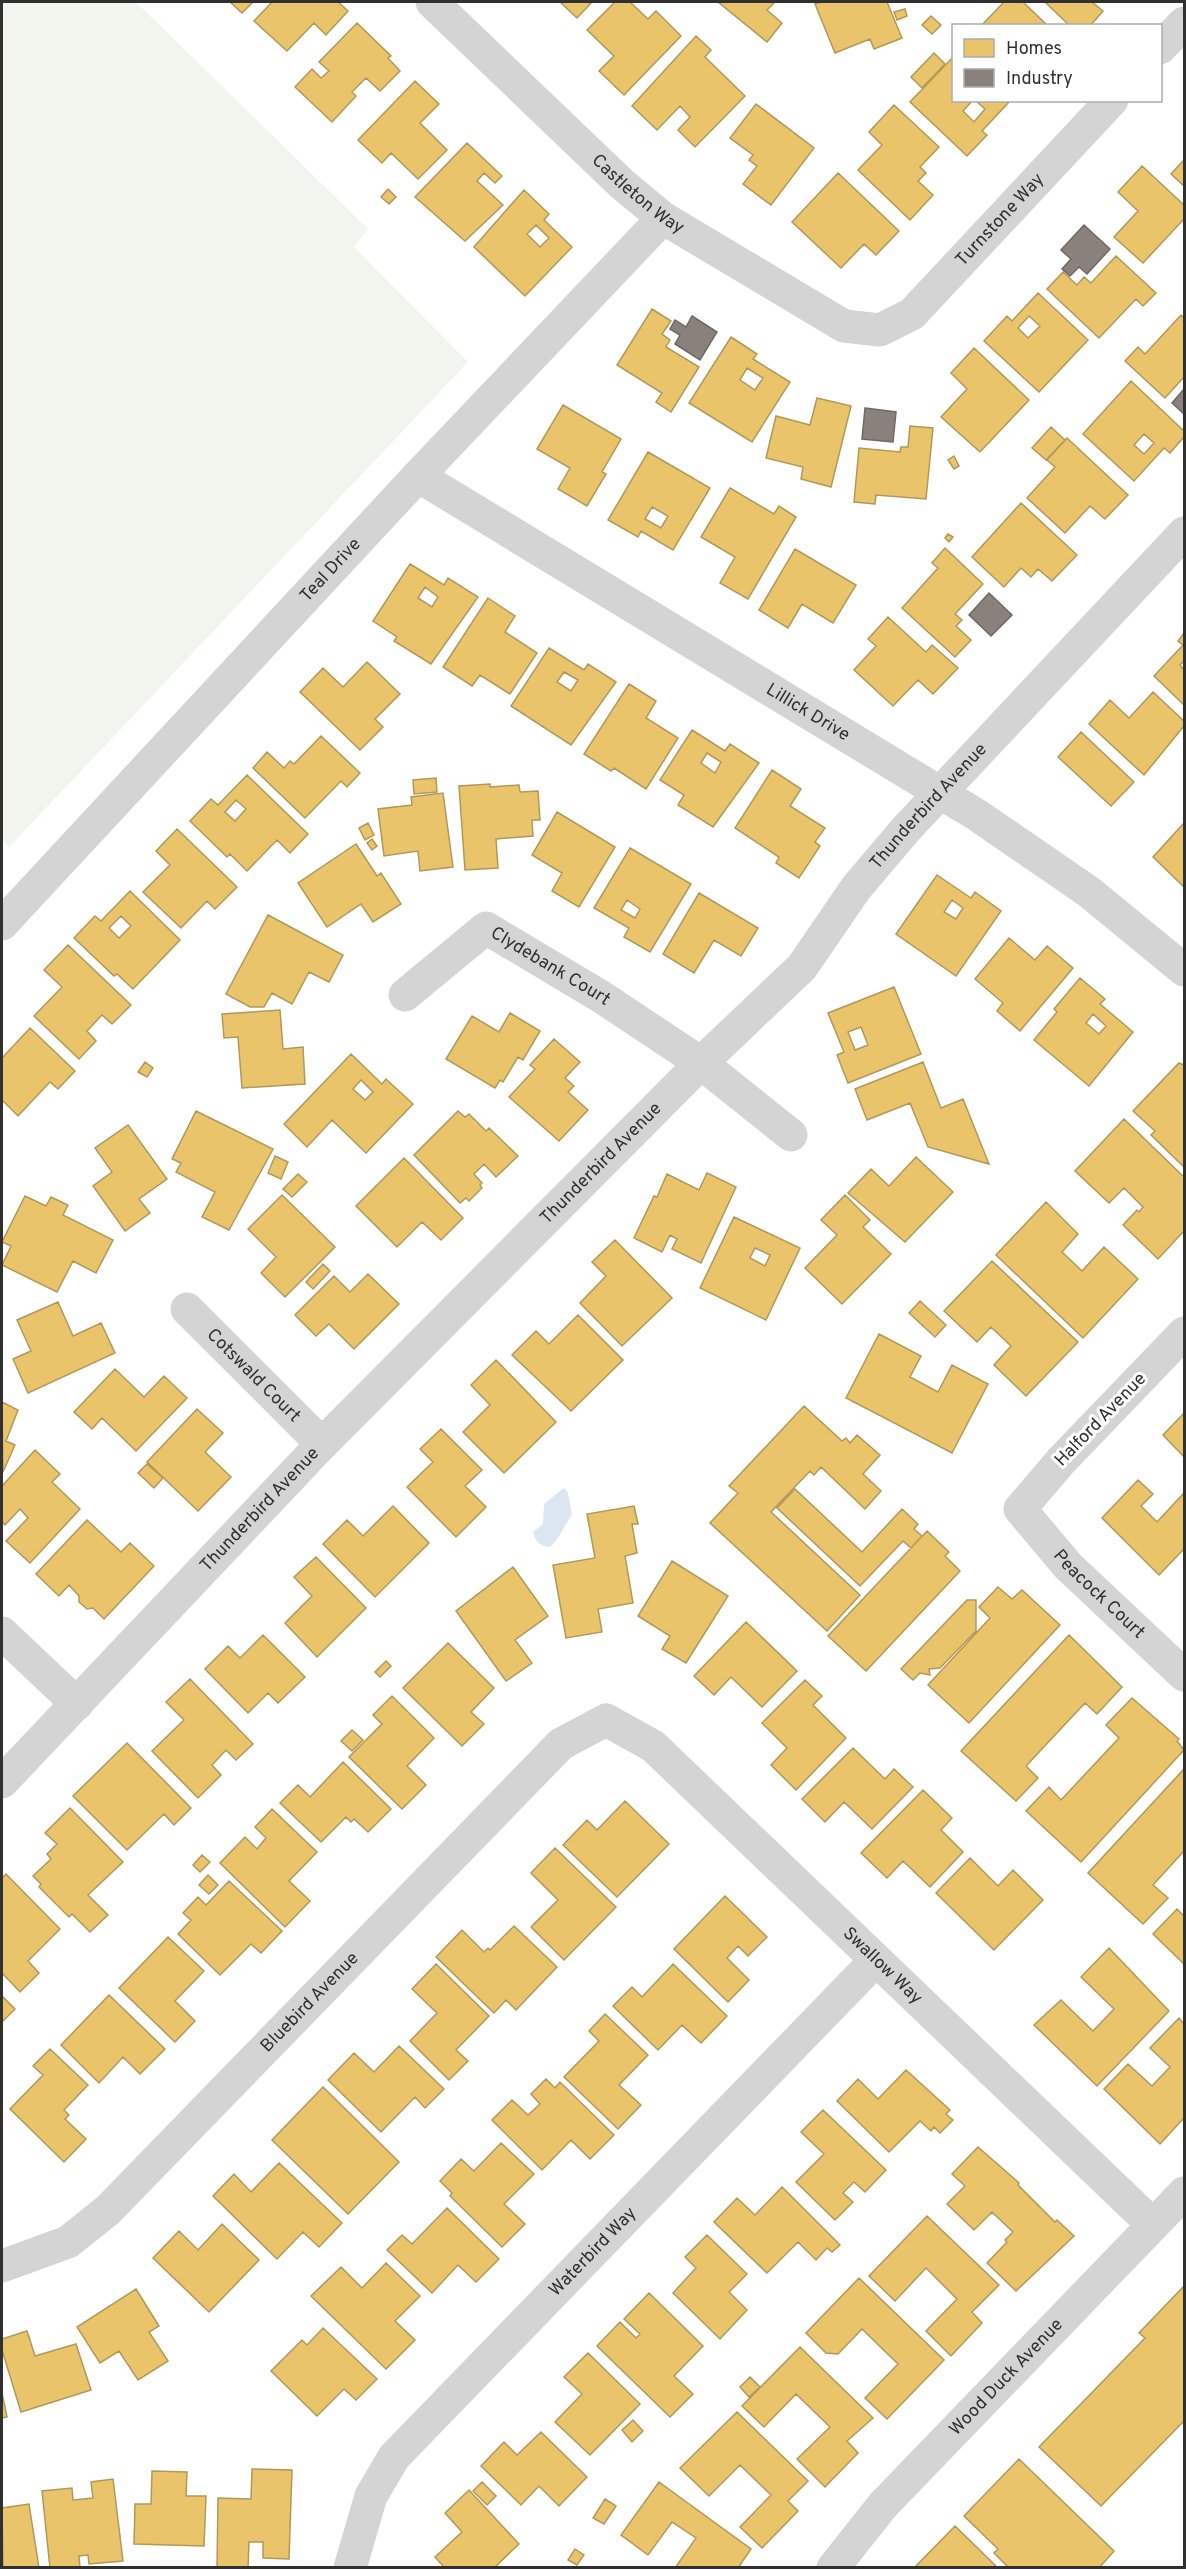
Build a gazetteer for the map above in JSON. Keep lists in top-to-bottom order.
{
  "streets": {
    "street": [
      "Castleton Way",
      "Turnstone Way",
      "Teal Drive",
      "Lillick Drive",
      "Thunderbird Avenue",
      "Clydebank Court",
      "Cotswald Court",
      "Halford Avenue",
      "Peacock Court",
      "Swallow Way",
      "Bluebird Avenue",
      "Waterbird Way",
      "Wood Duck Avenue"
    ]
  },
  "crossings": [
    ["Castleton Way", "Turnstone Way"],
    ["Castleton Way", "Teal Drive"],
    ["Teal Drive", "Lillick Drive"],
    ["Lillick Drive", "Thunderbird Avenue"],
    ["Thunderbird Avenue", "Clydebank Court"],
    ["Thunderbird Avenue", "Cotswald Court"],
    ["Halford Avenue", "Peacock Court"],
    ["Swallow Way", "Bluebird Avenue"],
    ["Swallow Way", "Waterbird Way"],
    ["Swallow Way", "Wood Duck Avenue"]
  ],
  "legend": ["Homes", "Industry"]
}
